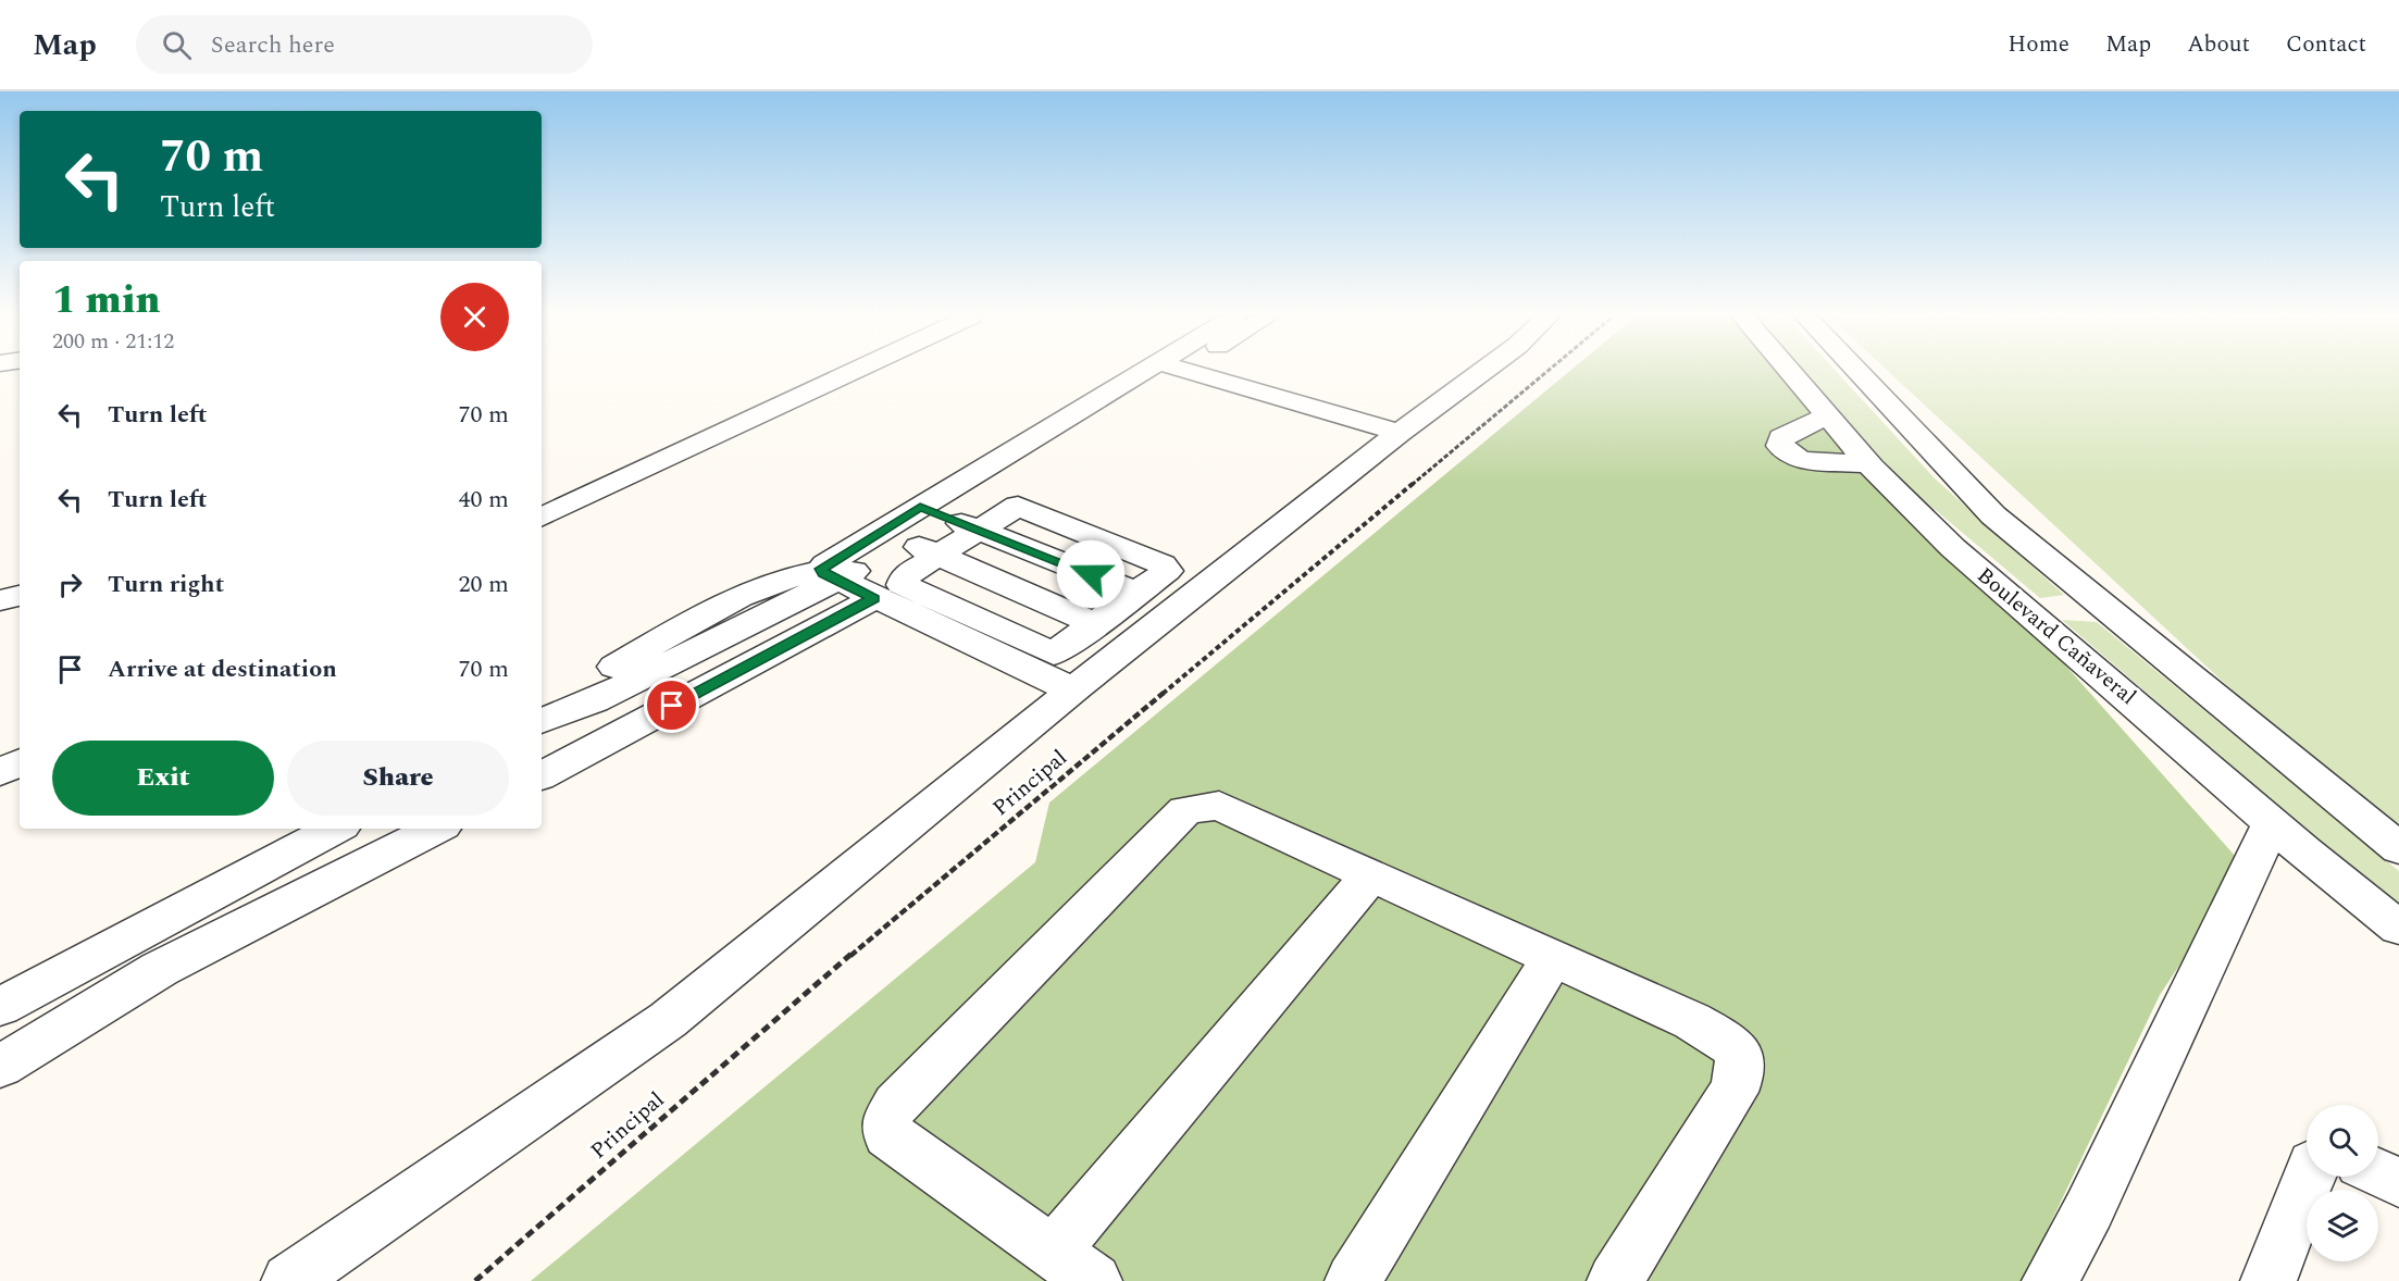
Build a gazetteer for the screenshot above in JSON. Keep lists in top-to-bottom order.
{
  "streets": {
    "street": ["Boulevard Cañaveral"],
    "path": ["Principal"]
  },
  "page": {
    "header": "Map",
    "search": "Search here",
    "nav": [
      "Home",
      "Map",
      "About",
      "Contact"
    ],
    "turn": ["70 m", "Turn left"],
    "heading": ["1 min", "200 m · 21:12"],
    "list": [
      {
        "name": "Turn left",
        "value": "70 m"
      },
      {
        "name": "Turn left",
        "value": "40 m"
      },
      {
        "name": "Turn right",
        "value": "20 m"
      },
      {
        "name": "Arrive at destination",
        "value": "70 m"
      }
    ],
    "buttons": ["Exit", "Share"]
  }
}
